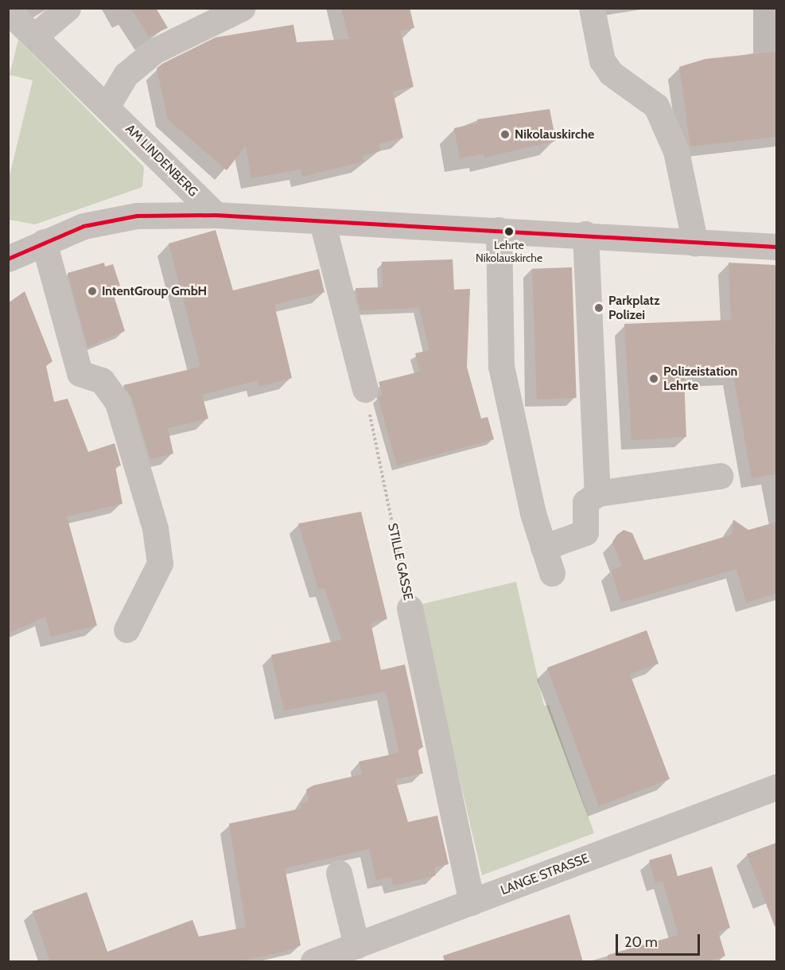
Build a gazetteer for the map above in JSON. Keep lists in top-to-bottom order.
{
  "streets": {
    "street": ["AM LINDENBERG", "STILLE GASSE", "LANGE STRASSE"]
  },
  "crossings": [
    ["STILLE GASSE", "LANGE STRASSE"]
  ],
  "places": [
    "Nikolauskirche",
    "Lehrte Nikolauskirche",
    "IntentGroup GmbH",
    "Parkplatz Polizei",
    "Polizeistation Lehrte"
  ],
  "scale_bar": "20 m"
}
